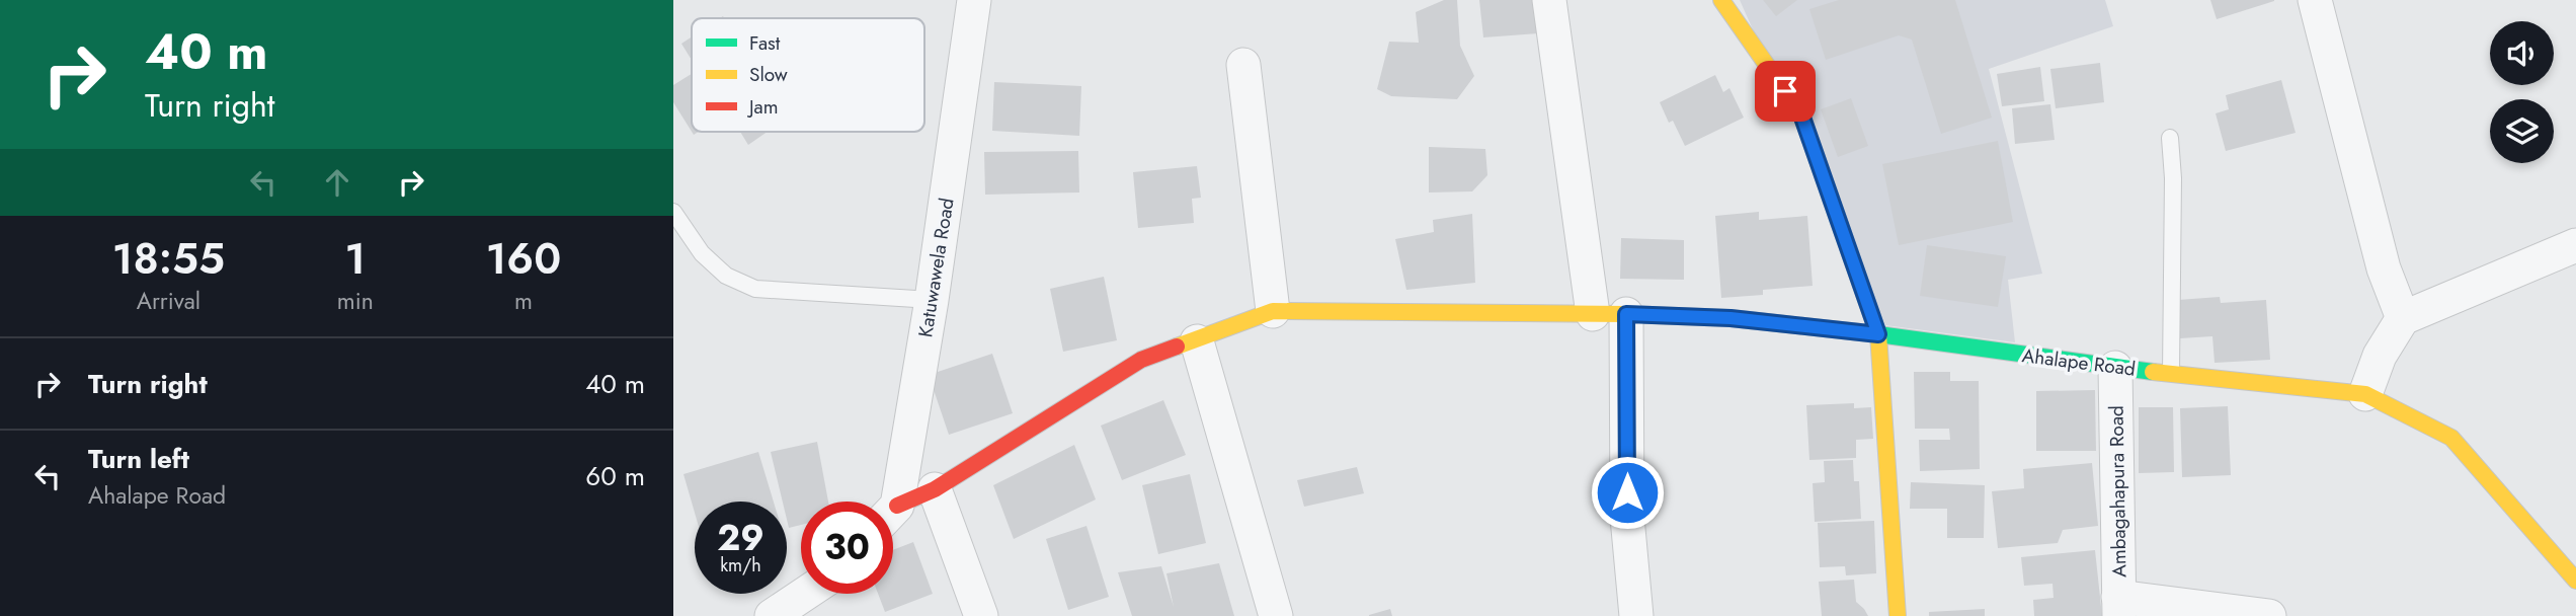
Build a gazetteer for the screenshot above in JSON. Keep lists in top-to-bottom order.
{
  "streets": {
    "street": ["Katuwawela Road", "Ahalape Road", "Ambagahapura Road"]
  },
  "crossings": [
    ["Ahalape Road", "Ambagahapura Road"]
  ],
  "legend": ["Fast", "Slow", "Jam"],
  "page": {
    "turn": ["40 m", "Turn right"],
    "eta": [
      "18:55",
      "Arrival",
      "1",
      "min",
      "160",
      "m"
    ],
    "list": [
      {
        "name": "Turn right",
        "value": "40 m"
      },
      {
        "name": "Turn left",
        "note": "Ahalape Road",
        "value": "60 m"
      }
    ],
    "speed": "29 km/h",
    "limit": "30"
  }
}
